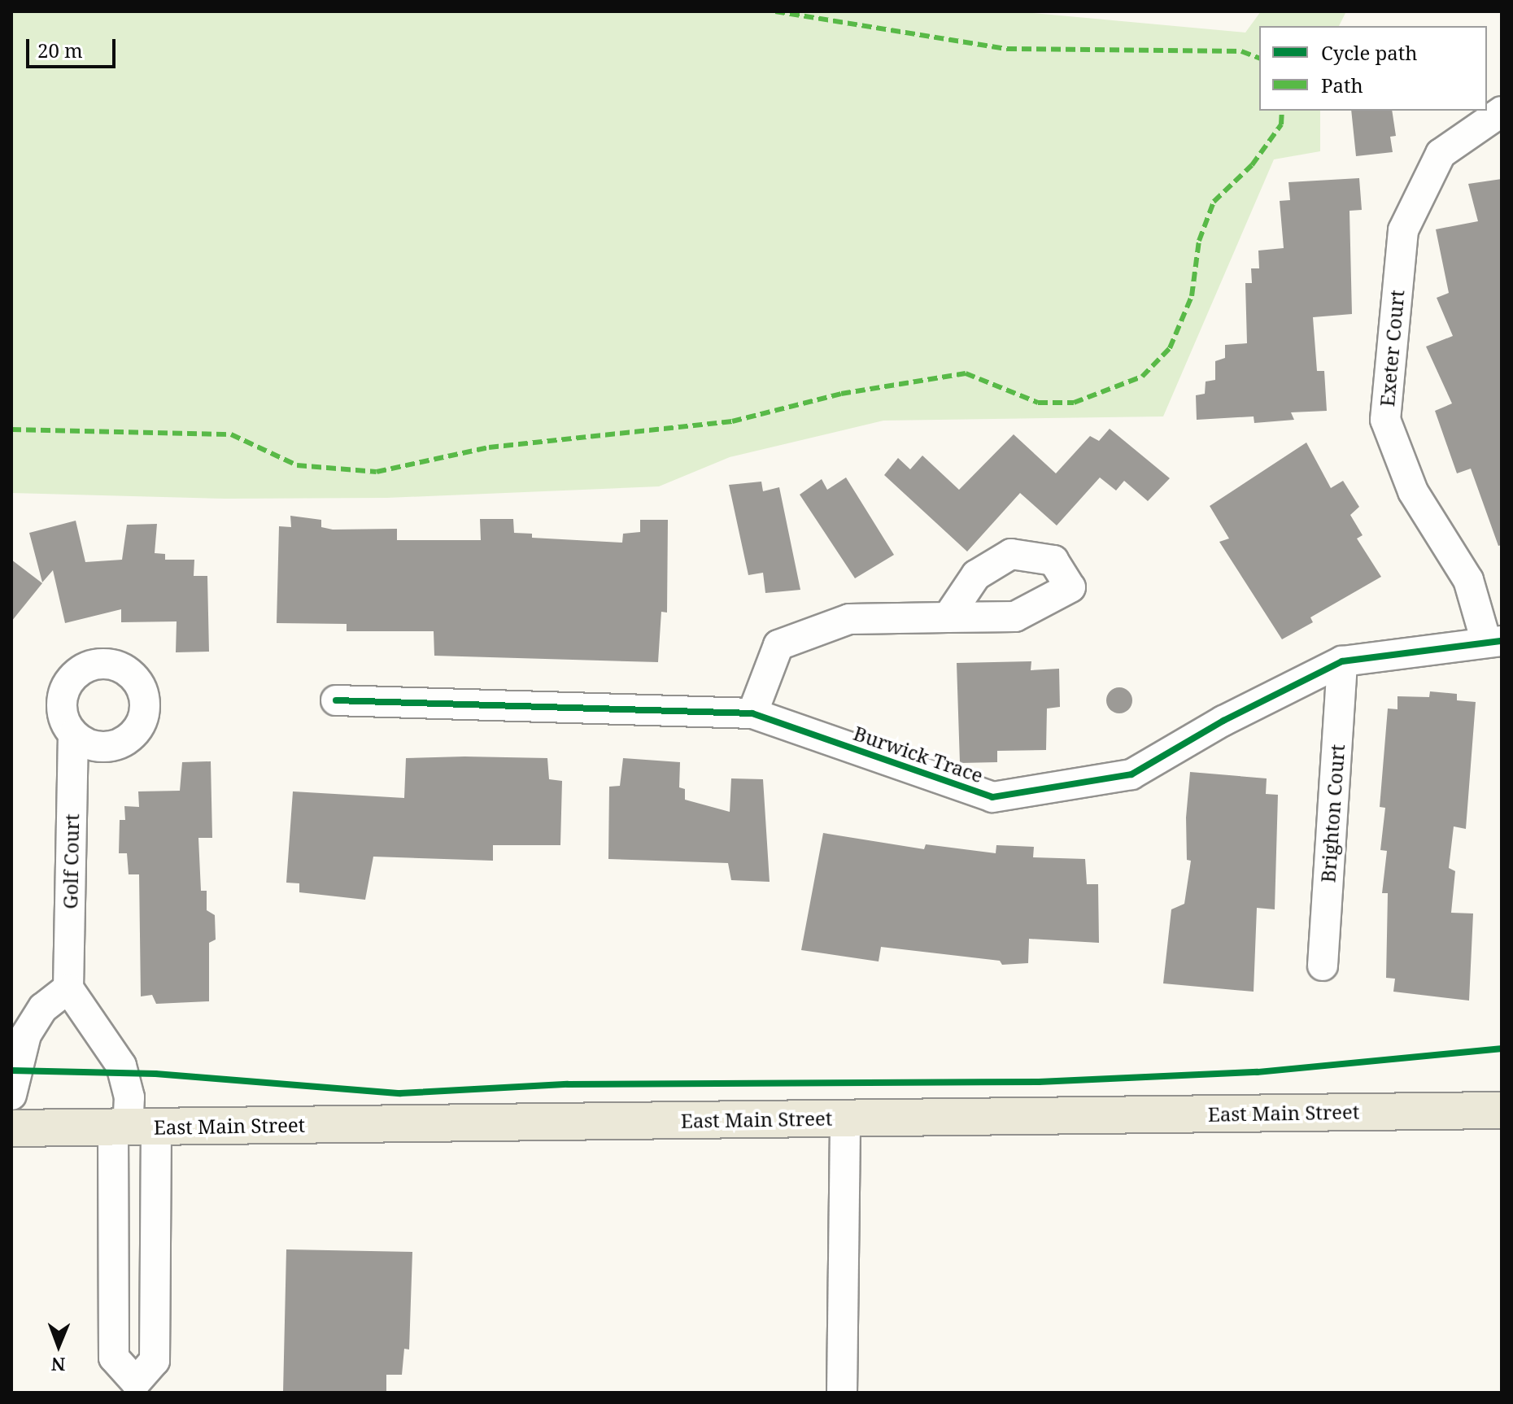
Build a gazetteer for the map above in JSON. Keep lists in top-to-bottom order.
{
  "streets": {
    "main road": ["East Main Street"],
    "street": [
      "Exeter Court",
      "Burwick Trace",
      "Brighton Court",
      "Golf Court"
    ]
  },
  "crossings": [
    ["Exeter Court", "Burwick Trace"],
    ["Burwick Trace", "Brighton Court"]
  ],
  "legend": ["Cycle path", "Path"],
  "scale_bar": "20 m",
  "north": "bottom"
}
